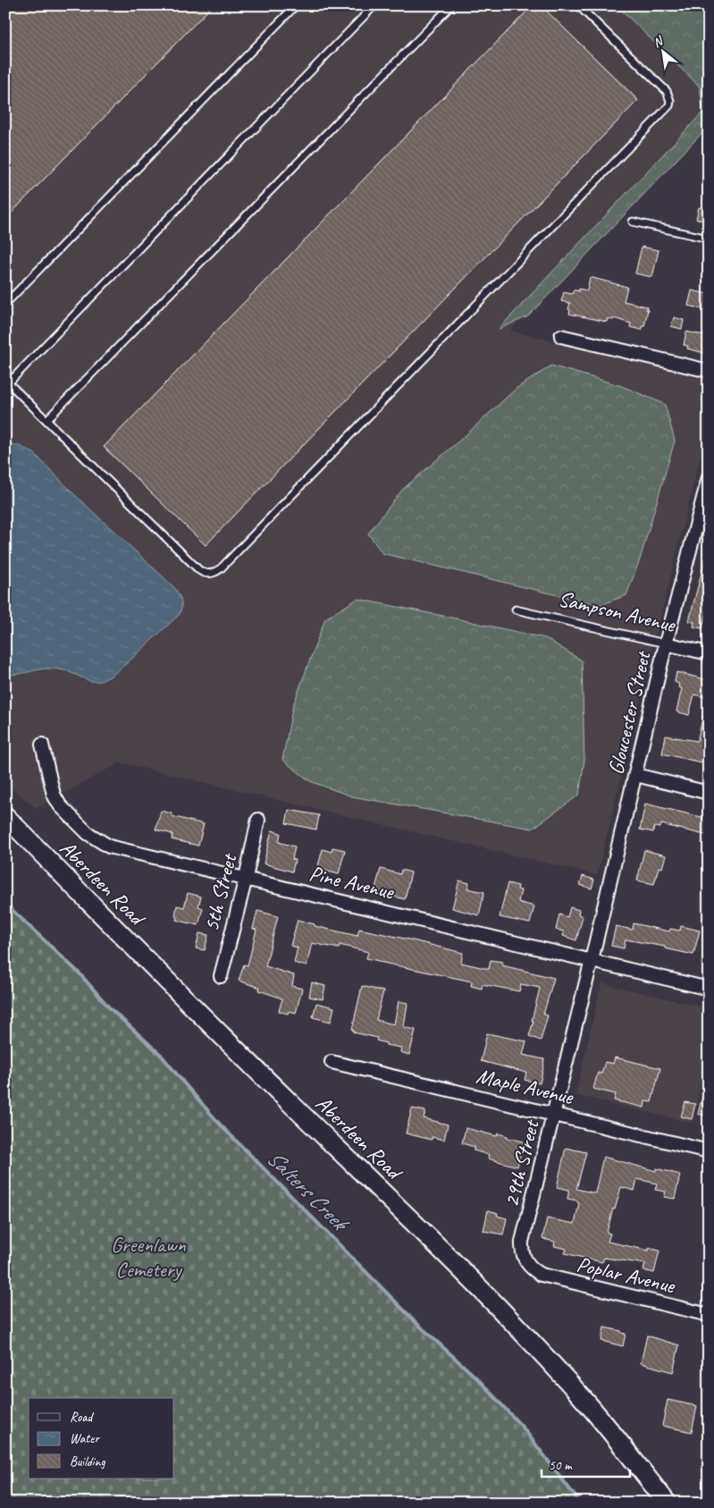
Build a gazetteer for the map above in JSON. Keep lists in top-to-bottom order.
{
  "streets": {
    "main road": ["Aberdeen Road"],
    "street": [
      "Sampson Avenue",
      "Gloucester Street",
      "Pine Avenue",
      "5th Street",
      "Maple Avenue",
      "29th Street",
      "Poplar Avenue"
    ]
  },
  "crossings": [
    ["Sampson Avenue", "Gloucester Street"],
    ["Gloucester Street", "Pine Avenue"],
    ["Gloucester Street", "29th Street"],
    ["Pine Avenue", "5th Street"],
    ["Pine Avenue", "29th Street"],
    ["Maple Avenue", "29th Street"],
    ["29th Street", "Poplar Avenue"]
  ],
  "water": ["Salters Creek"],
  "parks": ["Greenlawn Cemetery"],
  "legend": ["Road", "Water", "Building"],
  "scale_bar": "50 m",
  "north": "top left"
}
